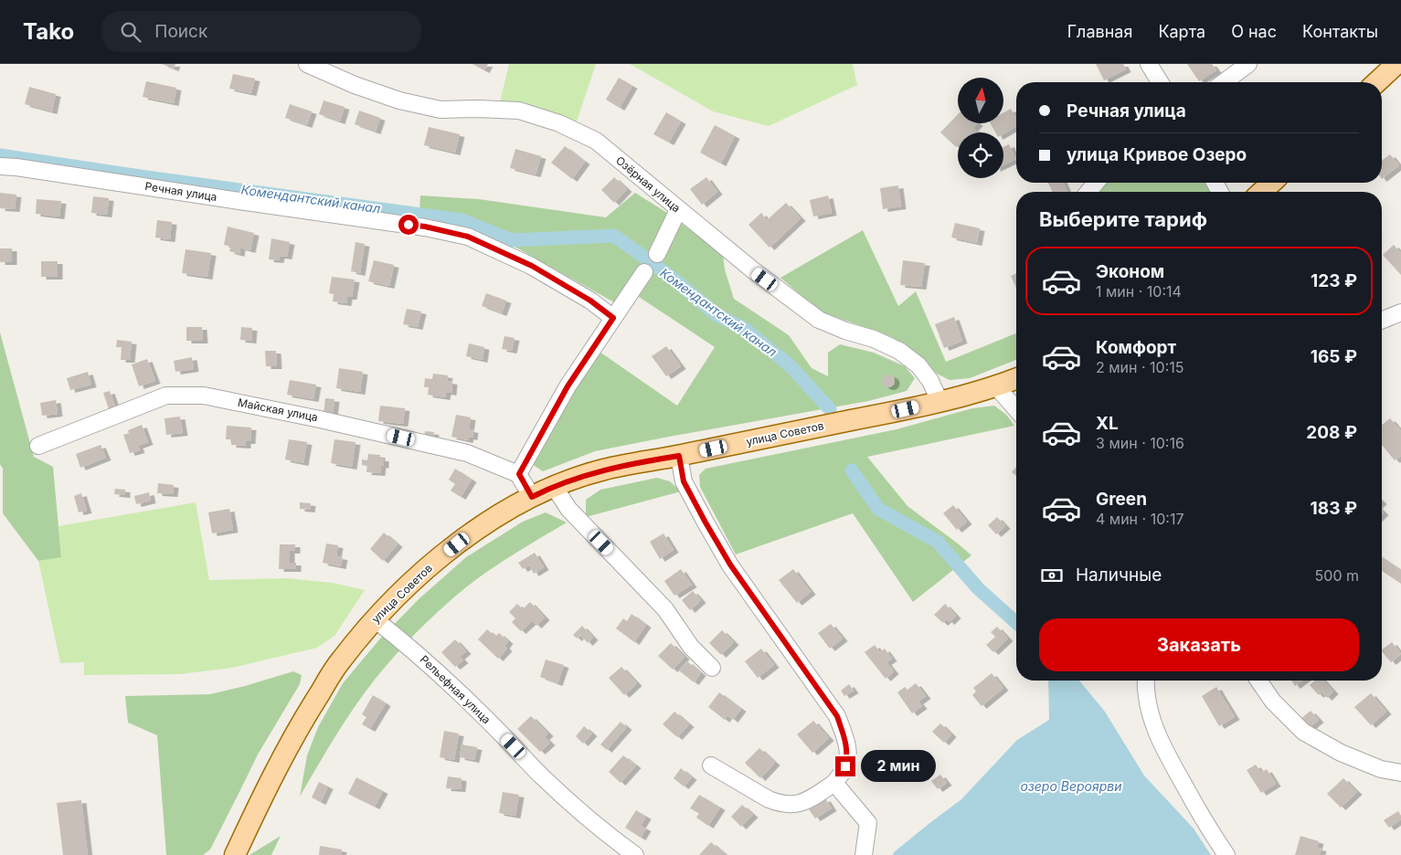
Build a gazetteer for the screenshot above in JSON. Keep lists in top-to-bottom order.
{
  "streets": {
    "main road": ["улица Советов"],
    "street": [
      "Озёрная улица",
      "Речная улица",
      "Майская улица",
      "Рельефная улица"
    ]
  },
  "crossings": [
    ["Озёрная улица", "улица Советов"],
    ["улица Советов", "Рельефная улица"]
  ],
  "water": ["Комендантский канал", "озеро Вероярви"],
  "north": "top",
  "page": {
    "header": "Tako",
    "search": "Поиск",
    "nav": [
      "Главная",
      "Карта",
      "О нас",
      "Контакты"
    ],
    "banner": ["Речная улица", "улица Кривое Озеро"],
    "heading": "Выберите тариф",
    "list": [
      {
        "name": "Эконом",
        "note": "1 мин · 10:14",
        "value": "123 ₽"
      },
      {
        "name": "Комфорт",
        "note": "2 мин · 10:15",
        "value": "165 ₽"
      },
      {
        "name": "XL",
        "note": "3 мин · 10:16",
        "value": "208 ₽"
      },
      {
        "name": "Green",
        "note": "4 мин · 10:17",
        "value": "183 ₽"
      }
    ],
    "pay": ["Наличные", "500 m"],
    "buttons": "Заказать",
    "bubble": "2 мин"
  }
}
